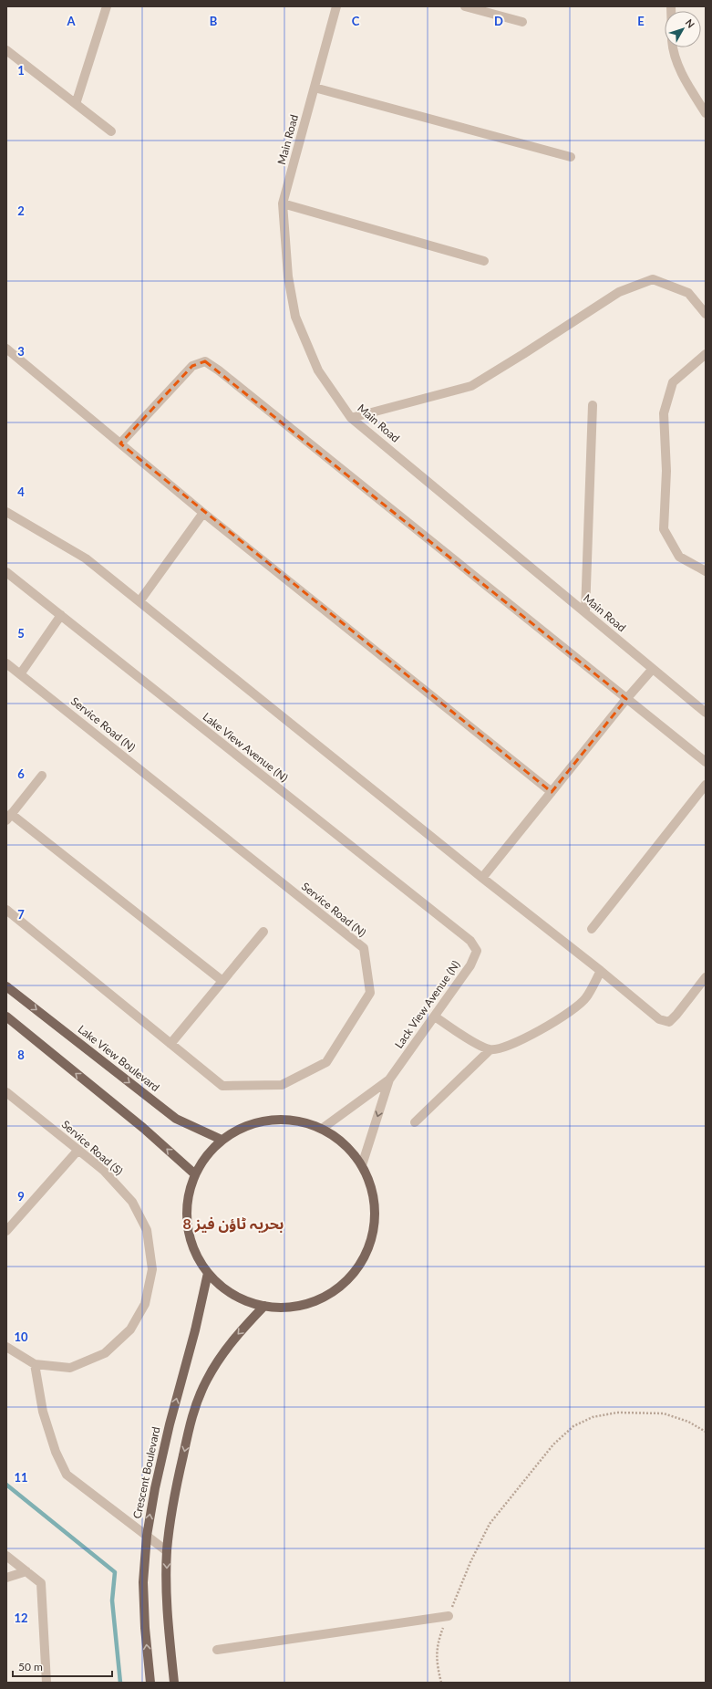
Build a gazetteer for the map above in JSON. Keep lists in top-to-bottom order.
{
  "streets": {
    "main road": ["Lake View Boulevard", "Crescent Boulevard"],
    "street": [
      "Main Road",
      "Service Road (N)",
      "Lake View Avenue (N)",
      "Lack View Avenue (N)",
      "Service Road (S)"
    ]
  },
  "crossings": [
    ["Lake View Avenue (N)", "Lack View Avenue (N)"]
  ],
  "districts": ["بحریہ ٹاؤن فیز 8"],
  "scale_bar": "50 m",
  "north": "top right",
  "grid": {
    "columns": [
      "A",
      "B",
      "C",
      "D",
      "E"
    ],
    "rows": [
      "1",
      "2",
      "3",
      "4",
      "5",
      "6",
      "7",
      "8",
      "9",
      "10",
      "11",
      "12"
    ]
  }
}
